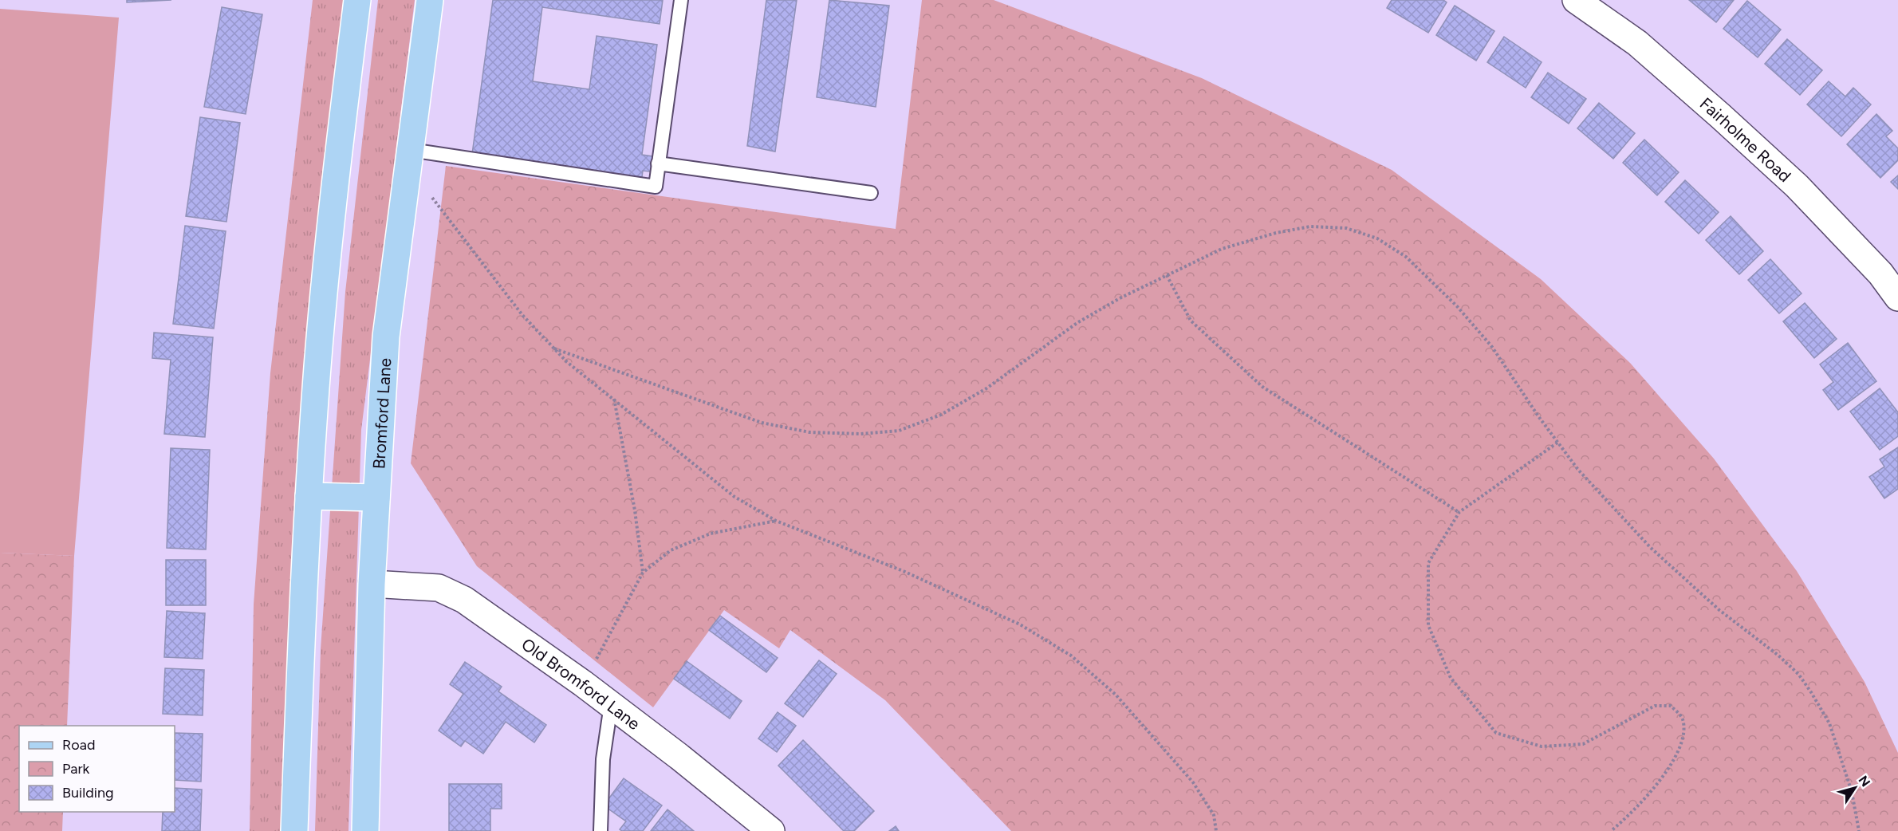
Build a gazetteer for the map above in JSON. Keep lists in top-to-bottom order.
{
  "streets": {
    "main road": ["Bromford Lane"],
    "street": ["Fairholme Road", "Old Bromford Lane"]
  },
  "crossings": [
    ["Bromford Lane", "Old Bromford Lane"]
  ],
  "legend": ["Road", "Park", "Building"],
  "north": "top right"
}
